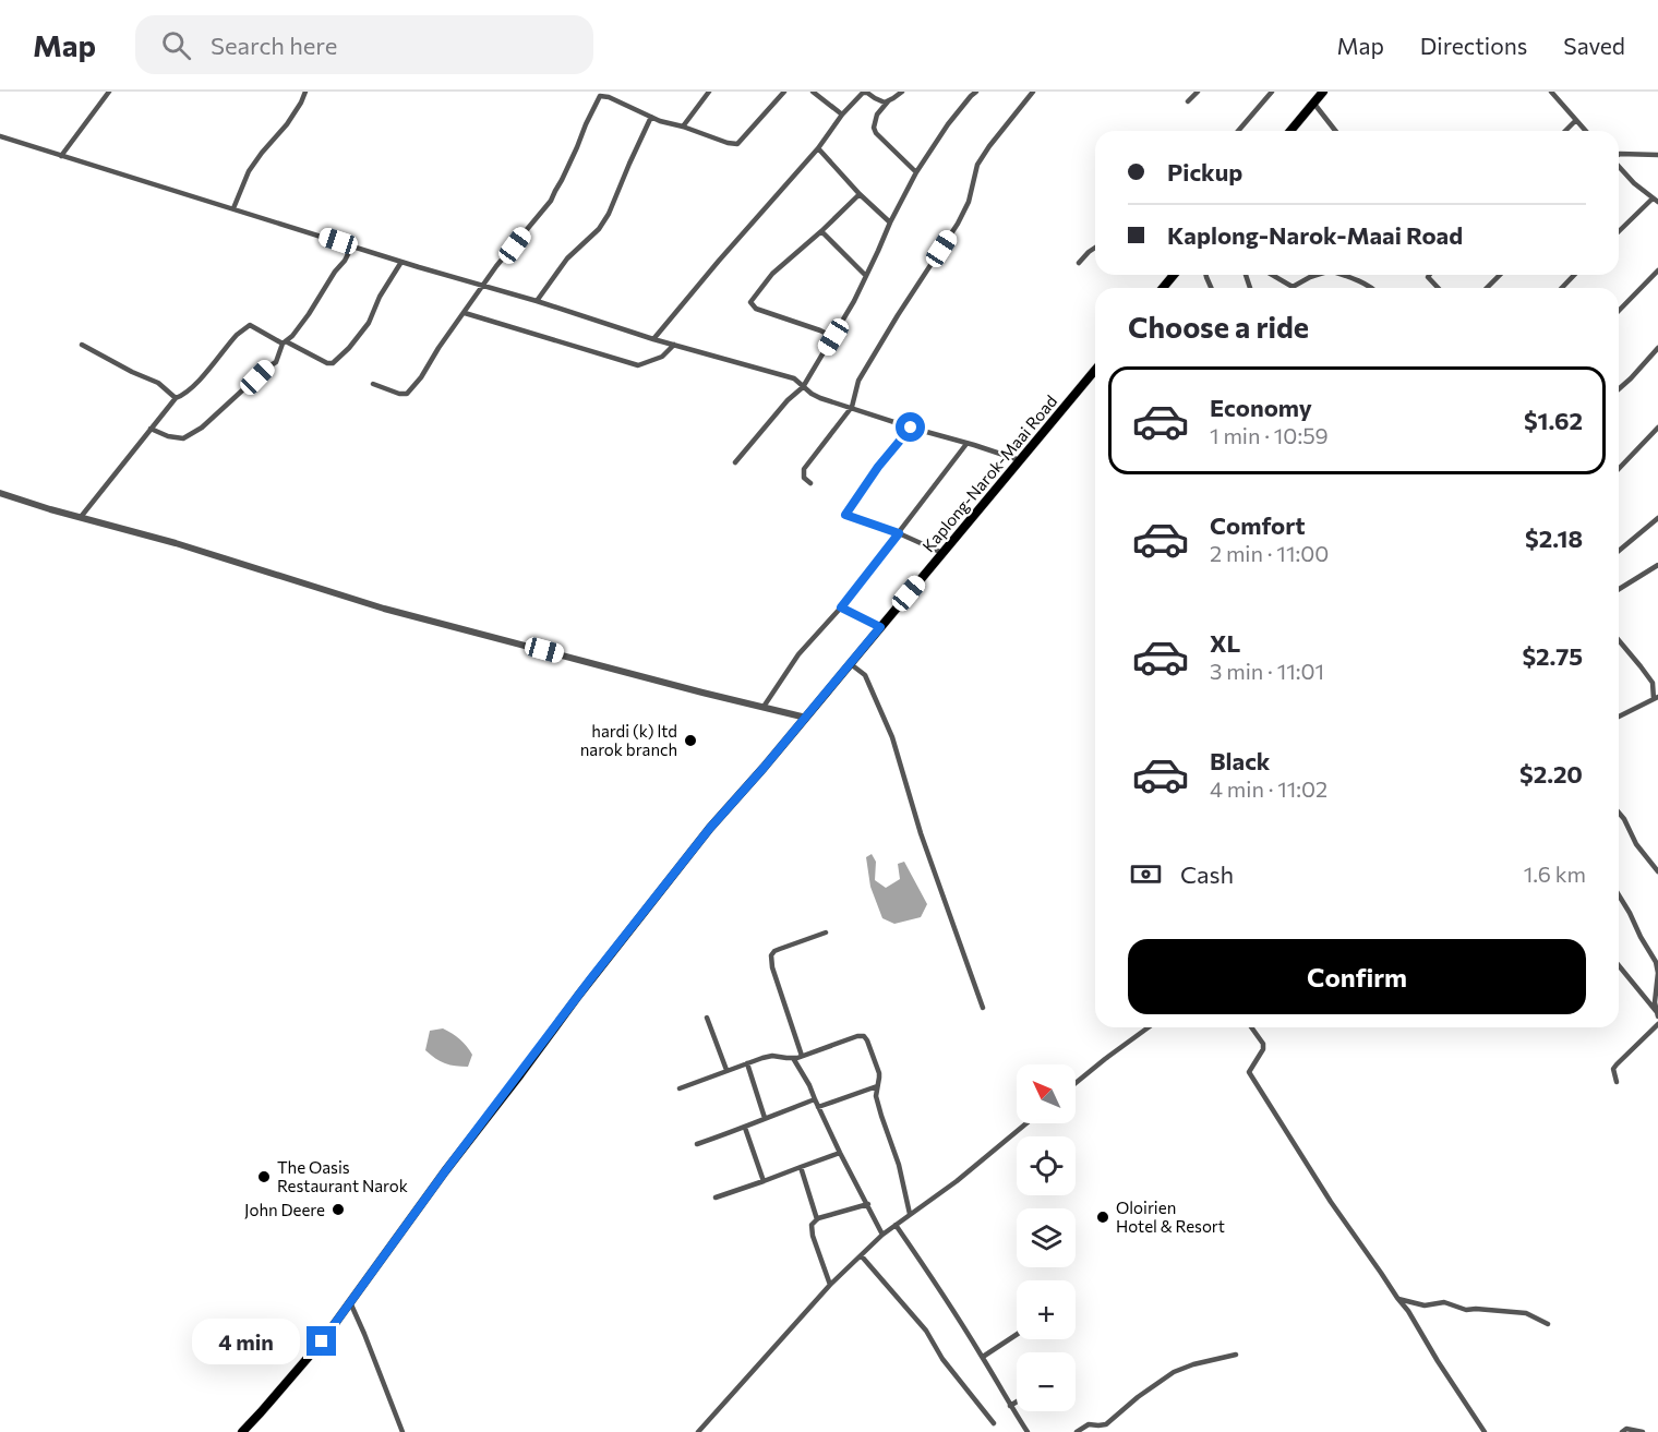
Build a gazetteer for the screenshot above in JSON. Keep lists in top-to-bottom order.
{
  "streets": {
    "highway": ["Kaplong-Narok-Maai Road"]
  },
  "places": [
    "hardi (k) ltd narok branch",
    "The Oasis Restaurant Narok",
    "John Deere",
    "Oloirien Hotel & Resort"
  ],
  "north": "top left",
  "page": {
    "header": "Map",
    "search": "Search here",
    "nav": ["Map", "Directions", "Saved"],
    "banner": ["Pickup", "Kaplong-Narok-Maai Road"],
    "heading": "Choose a ride",
    "list": [
      {
        "name": "Economy",
        "note": "1 min · 10:59",
        "value": "$1.62"
      },
      {
        "name": "Comfort",
        "note": "2 min · 11:00",
        "value": "$2.18"
      },
      {
        "name": "XL",
        "note": "3 min · 11:01",
        "value": "$2.75"
      },
      {
        "name": "Black",
        "note": "4 min · 11:02",
        "value": "$2.20"
      }
    ],
    "pay": ["Cash", "1.6 km"],
    "buttons": "Confirm",
    "map_buttons": ["+", "−"],
    "bubble": "4 min"
  }
}
